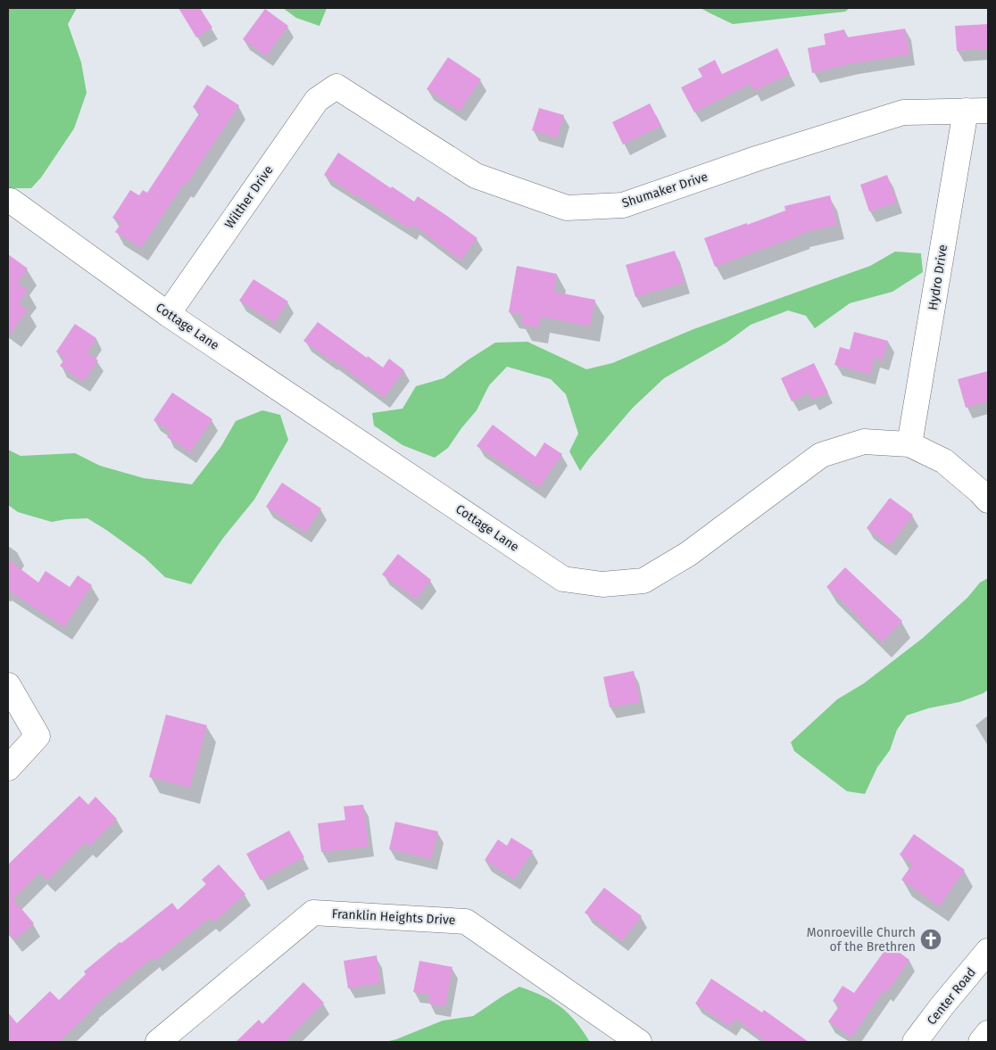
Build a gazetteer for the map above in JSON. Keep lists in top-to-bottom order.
{
  "streets": {
    "street": [
      "Shumaker Drive",
      "Wilther Drive",
      "Hydro Drive",
      "Cottage Lane",
      "Franklin Heights Drive",
      "Center Road"
    ]
  },
  "crossings": [
    ["Shumaker Drive", "Wilther Drive"],
    ["Shumaker Drive", "Hydro Drive"],
    ["Wilther Drive", "Cottage Lane"],
    ["Hydro Drive", "Cottage Lane"]
  ],
  "places": {
    "church": ["Monroeville Church of the Brethren"]
  }
}
